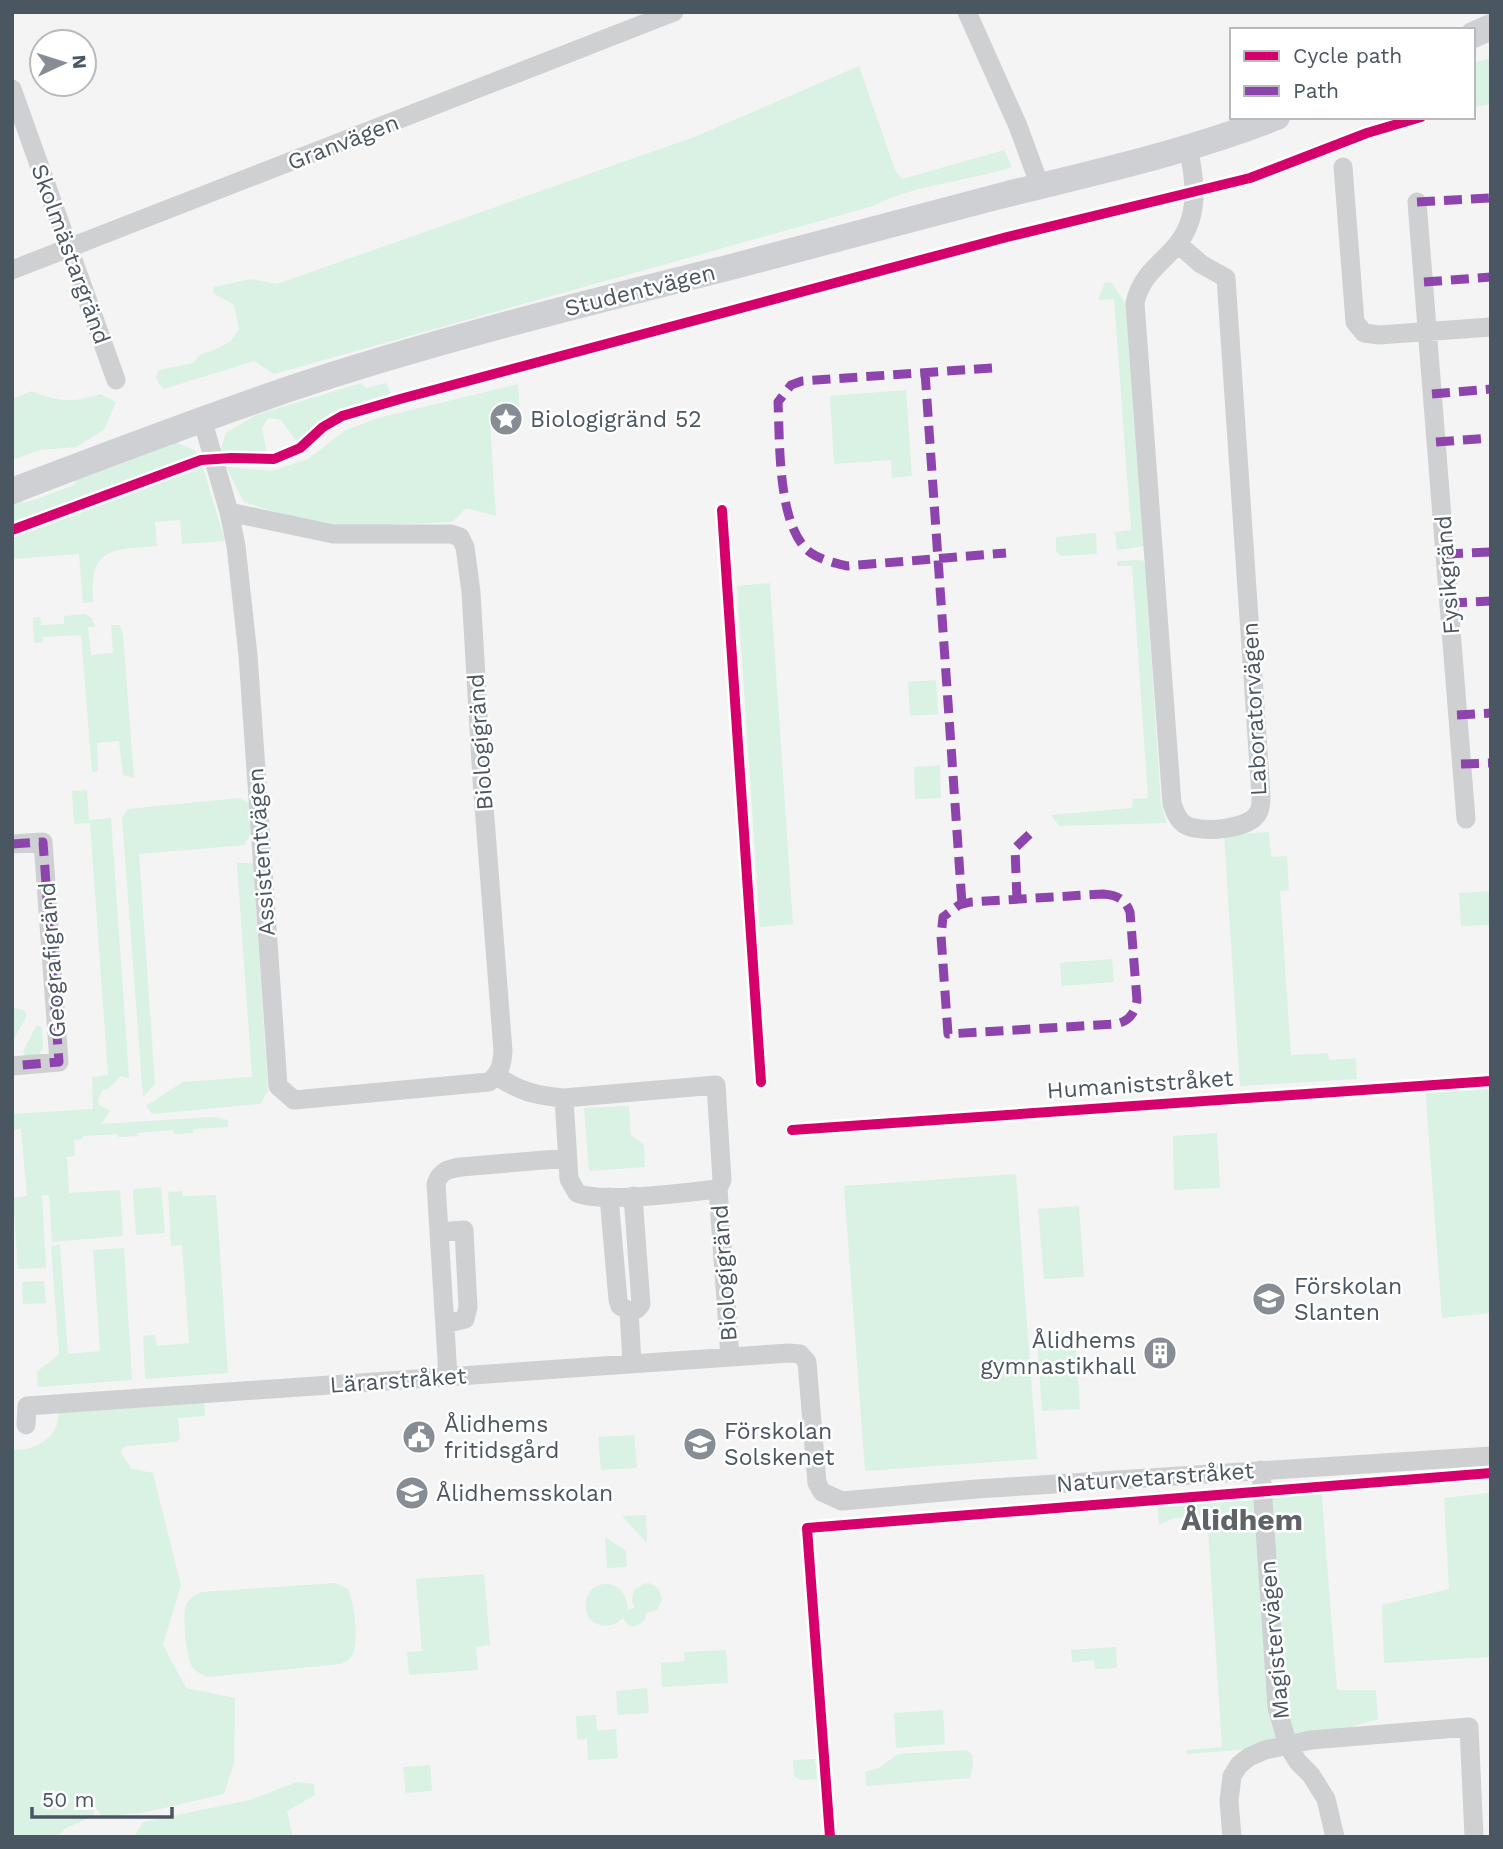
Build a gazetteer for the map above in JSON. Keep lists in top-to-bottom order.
{
  "streets": {
    "street": [
      "Granvägen",
      "Skolmästargränd",
      "Studentvägen",
      "Fysikgränd",
      "Laboratorvägen",
      "Biologigränd",
      "Assistentvägen",
      "Geografigränd",
      "Lärarstråket",
      "Naturvetarstråket",
      "Magistervägen"
    ],
    "cycle path": ["Humaniststråket"]
  },
  "crossings": [
    ["Granvägen", "Skolmästargränd"],
    ["Studentvägen", "Laboratorvägen"],
    ["Studentvägen", "Assistentvägen"],
    ["Biologigränd", "Assistentvägen"],
    ["Biologigränd", "Lärarstråket"],
    ["Lärarstråket", "Naturvetarstråket"],
    ["Naturvetarstråket", "Magistervägen"]
  ],
  "districts": ["Ålidhem"],
  "places": {
    "place": ["Biologigränd 52"],
    "school or university": ["Förskolan Slanten", "Förskolan Solskenet", "Ålidhemsskolan"],
    "building": ["Ålidhems gymnastikhall"],
    "public building": ["Ålidhems fritidsgård"]
  },
  "legend": ["Cycle path", "Path"],
  "scale_bar": "50 m",
  "north": "right"
}
